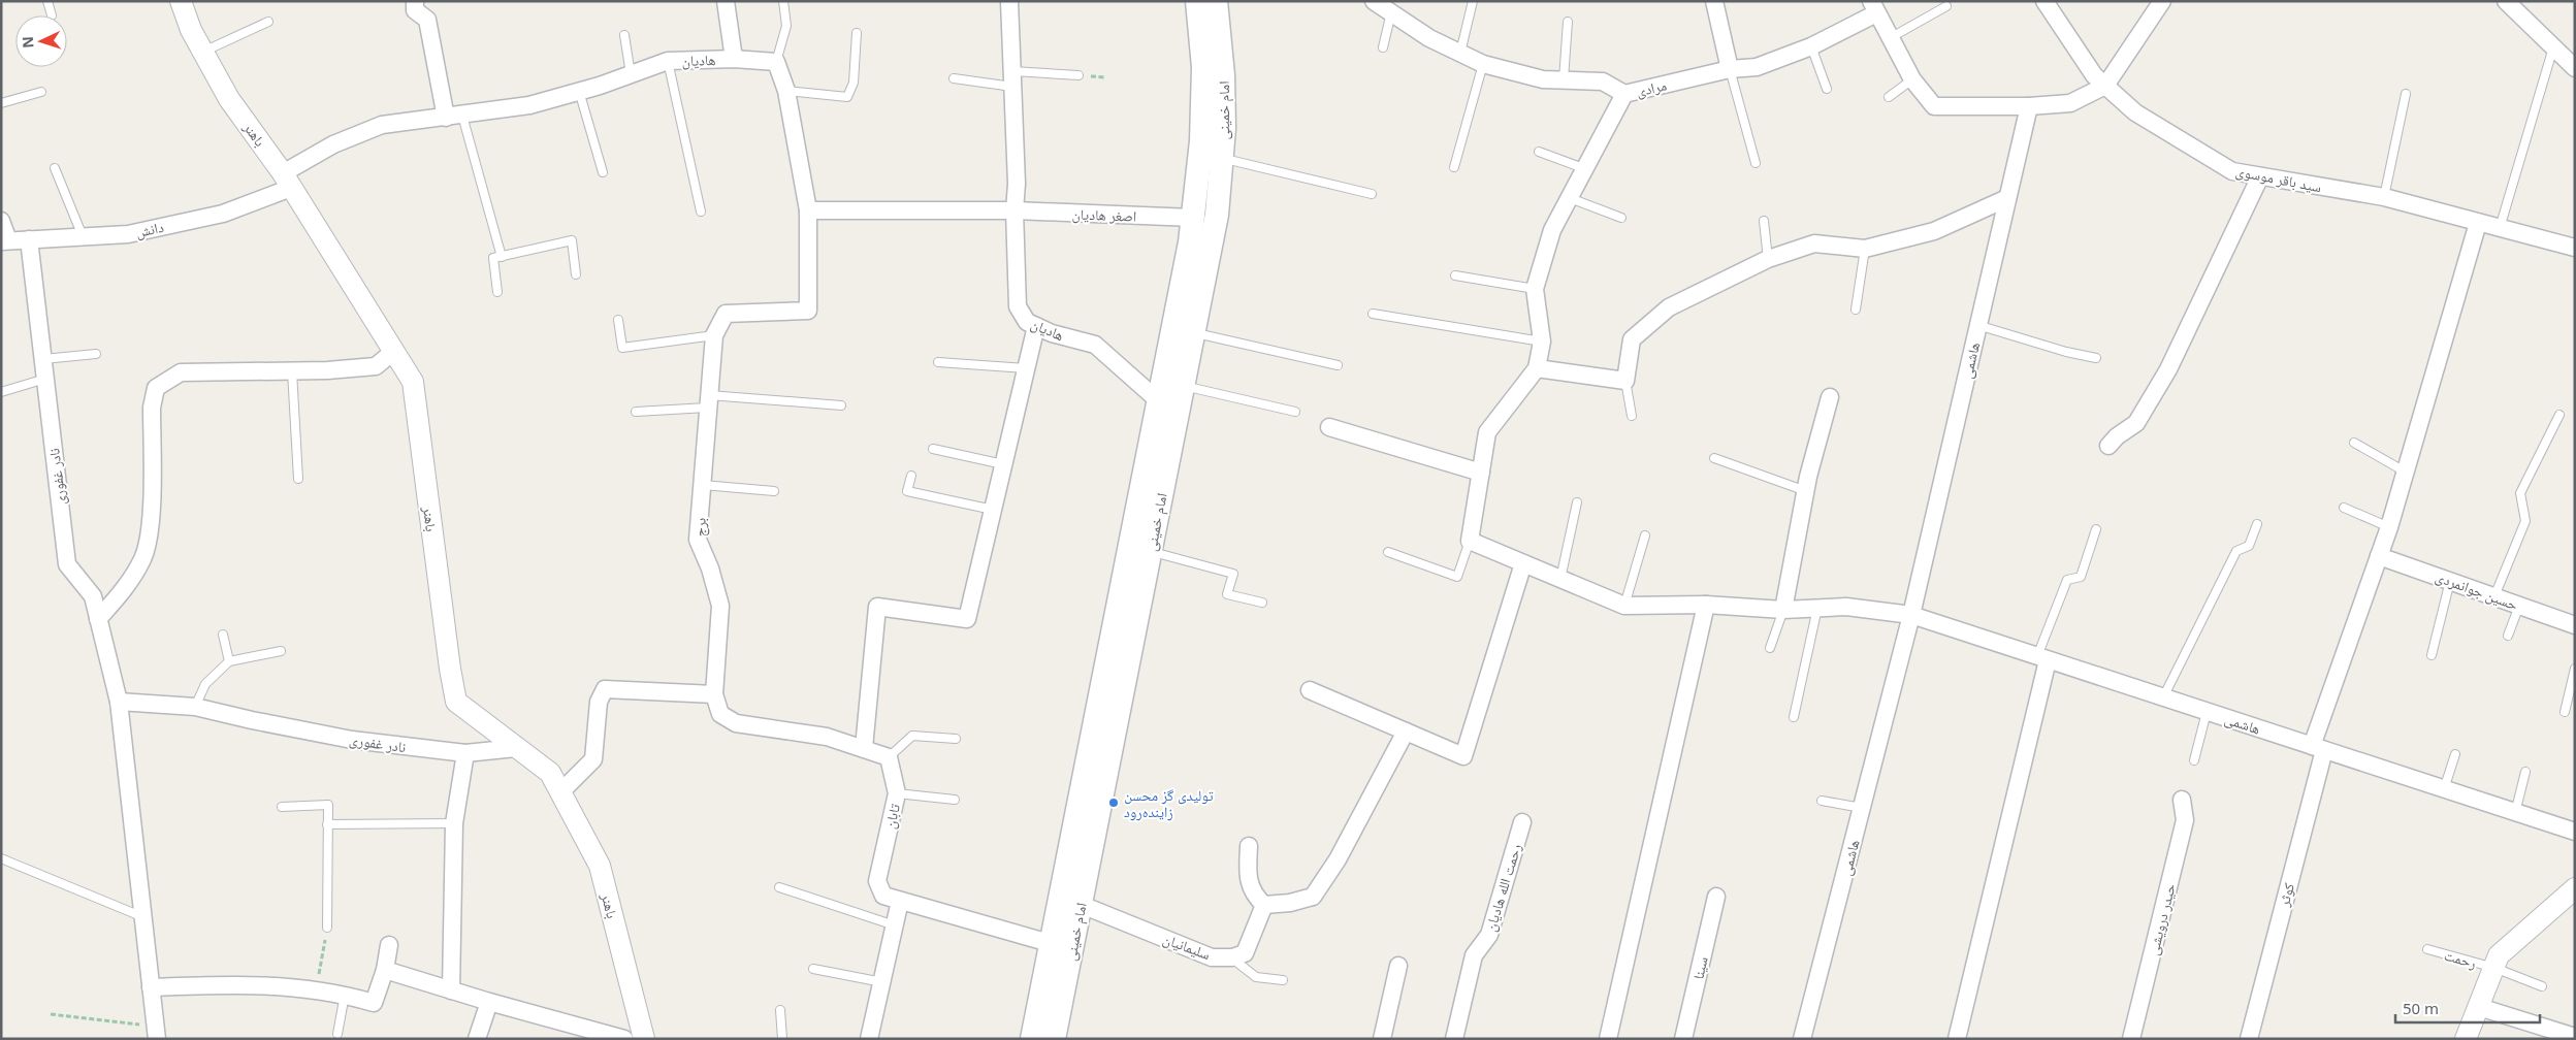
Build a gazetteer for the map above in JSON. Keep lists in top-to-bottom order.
{
  "streets": {
    "main road": ["امام خمینی"],
    "street": [
      "هادیان",
      "مرادی",
      "باهنر",
      "سید باقر موسوی",
      "اصغر هادیان",
      "دانش",
      "هاشمی",
      "نادر غفوری",
      "برج",
      "حسین جوانمردی",
      "تابان",
      "رحمت الله هادیان",
      "کوثر",
      "حیدر درویشی",
      "سلیمانیان",
      "سینا"
    ],
    "lane": ["رحمت"]
  },
  "crossings": [
    ["هادیان", "امام خمینی"],
    ["هادیان", "باهنر"],
    ["هادیان", "اصغر هادیان"],
    ["هادیان", "دانش"],
    ["امام خمینی", "اصغر هادیان"],
    ["امام خمینی", "تابان"],
    ["امام خمینی", "سلیمانیان"],
    ["باهنر", "دانش"],
    ["باهنر", "نادر غفوری"],
    ["سید باقر موسوی", "کوثر"],
    ["دانش", "نادر غفوری"],
    ["هاشمی", "کوثر"],
    ["حسین جوانمردی", "کوثر"]
  ],
  "places": ["تولیدی گز محسن زاینده‌رود"],
  "scale_bar": "50 m",
  "north": "left"
}
